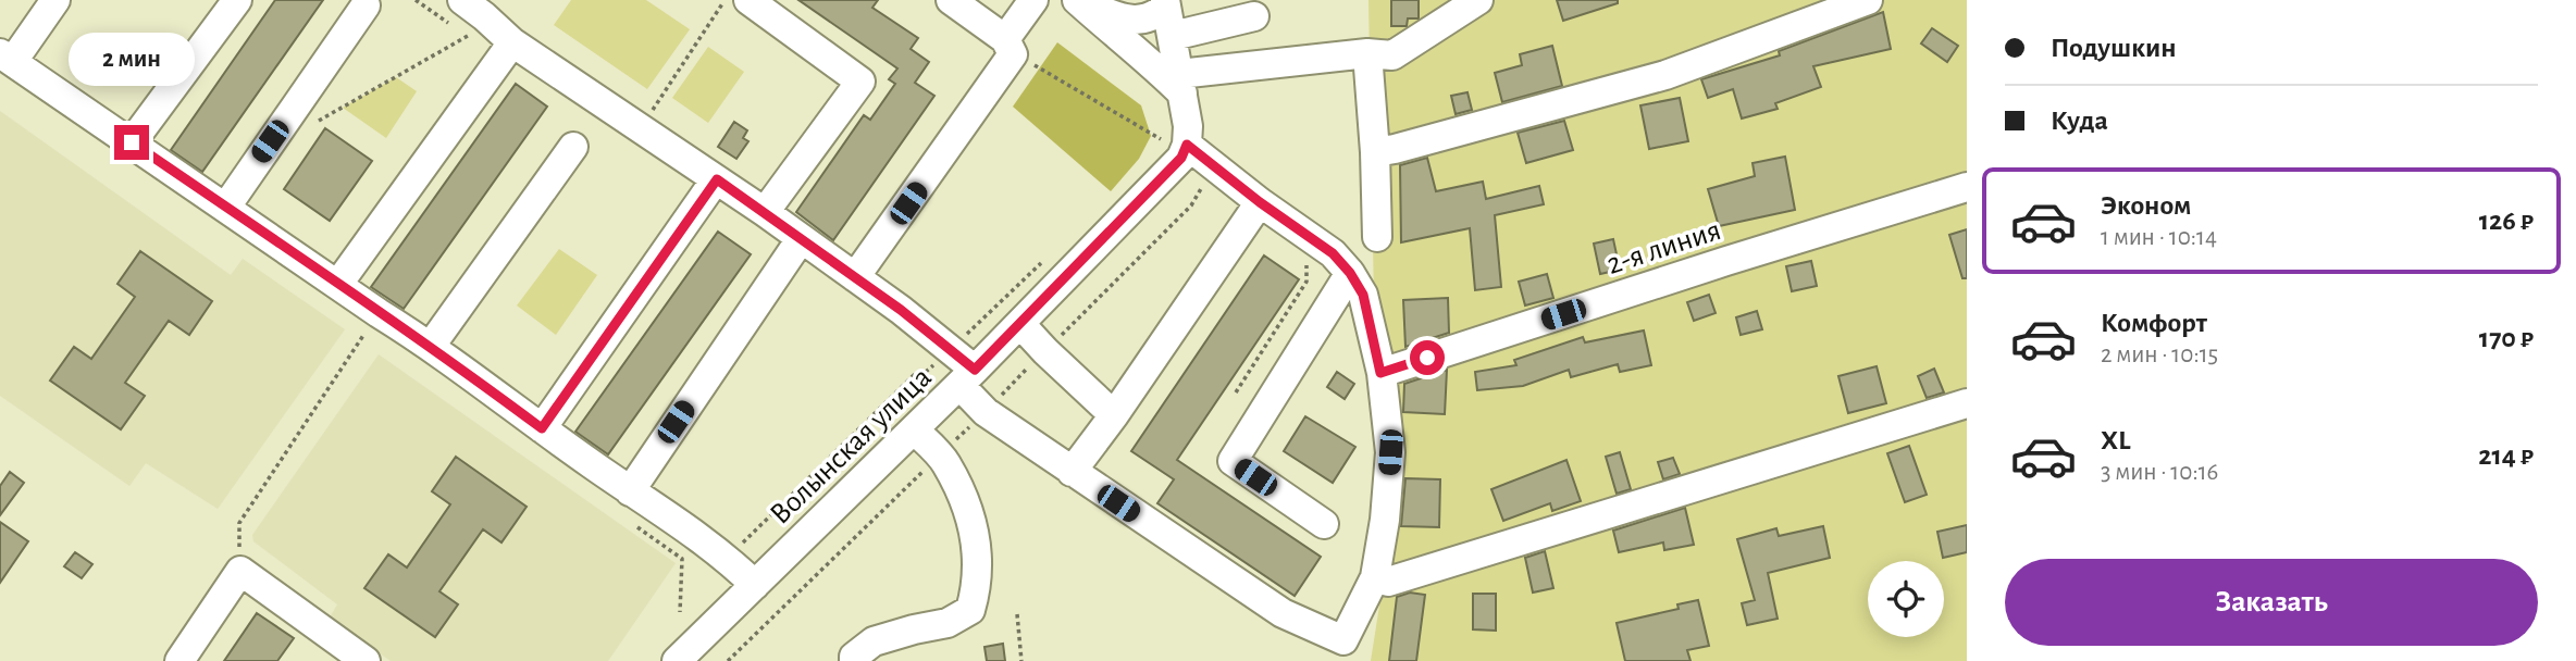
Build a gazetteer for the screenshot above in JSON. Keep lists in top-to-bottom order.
{
  "streets": {
    "street": ["2-я линия", "Волынская улица"]
  },
  "page": {
    "banner": ["Подушкин", "Куда"],
    "bubble": "2 мин",
    "list": [
      {
        "name": "Эконом",
        "note": "1 мин · 10:14",
        "value": "126 ₽"
      },
      {
        "name": "Комфорт",
        "note": "2 мин · 10:15",
        "value": "170 ₽"
      },
      {
        "name": "XL",
        "note": "3 мин · 10:16",
        "value": "214 ₽"
      }
    ],
    "buttons": "Заказать"
  }
}
